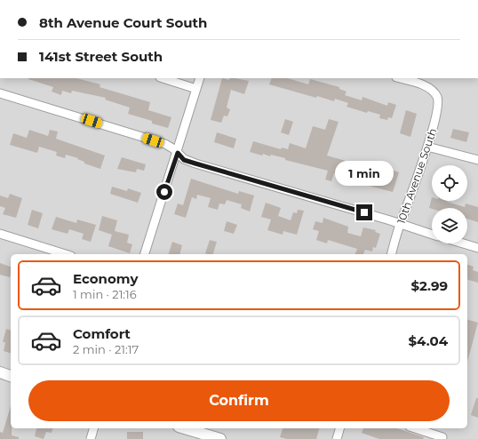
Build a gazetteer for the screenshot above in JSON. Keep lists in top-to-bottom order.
{
  "streets": {
    "street": ["10th Avenue South"]
  },
  "page": {
    "banner": ["8th Avenue Court South", "141st Street South"],
    "bubble": "1 min",
    "list": [
      {
        "name": "Economy",
        "note": "1 min · 21:16",
        "value": "$2.99"
      },
      {
        "name": "Comfort",
        "note": "2 min · 21:17",
        "value": "$4.04"
      }
    ],
    "buttons": "Confirm"
  }
}
